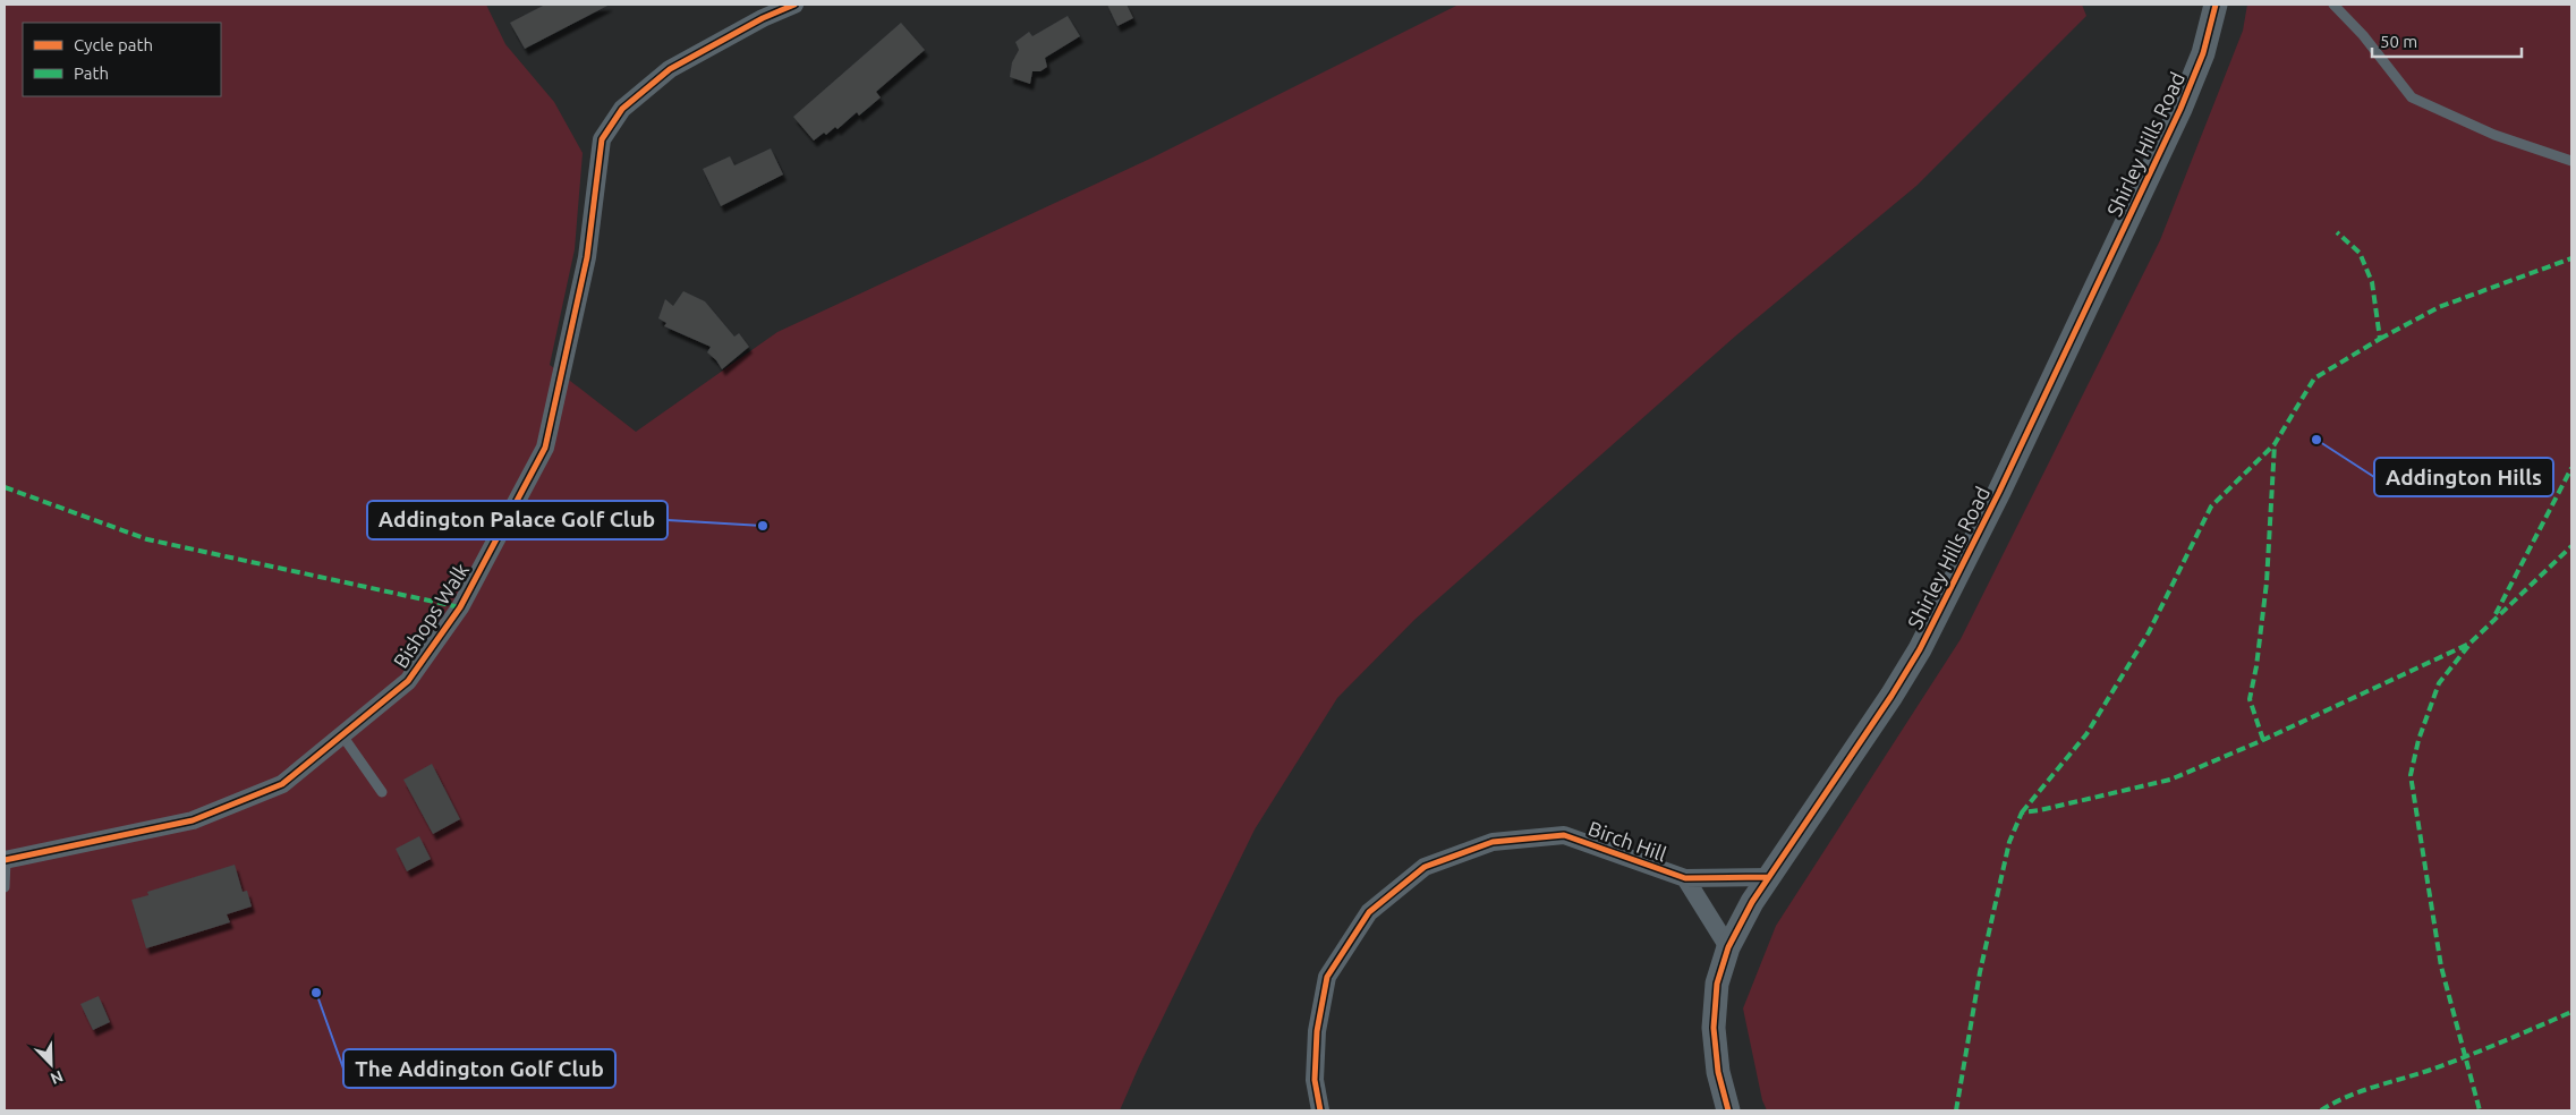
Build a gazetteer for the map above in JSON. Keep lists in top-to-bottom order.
{
  "streets": {
    "street": ["Shirley Hills Road", "Bishops Walk", "Birch Hill"]
  },
  "crossings": [
    ["Shirley Hills Road", "Birch Hill"]
  ],
  "places": ["Addington Hills", "Addington Palace Golf Club", "The Addington Golf Club"],
  "legend": ["Cycle path", "Path"],
  "scale_bar": "50 m",
  "north": "bottom right"
}
